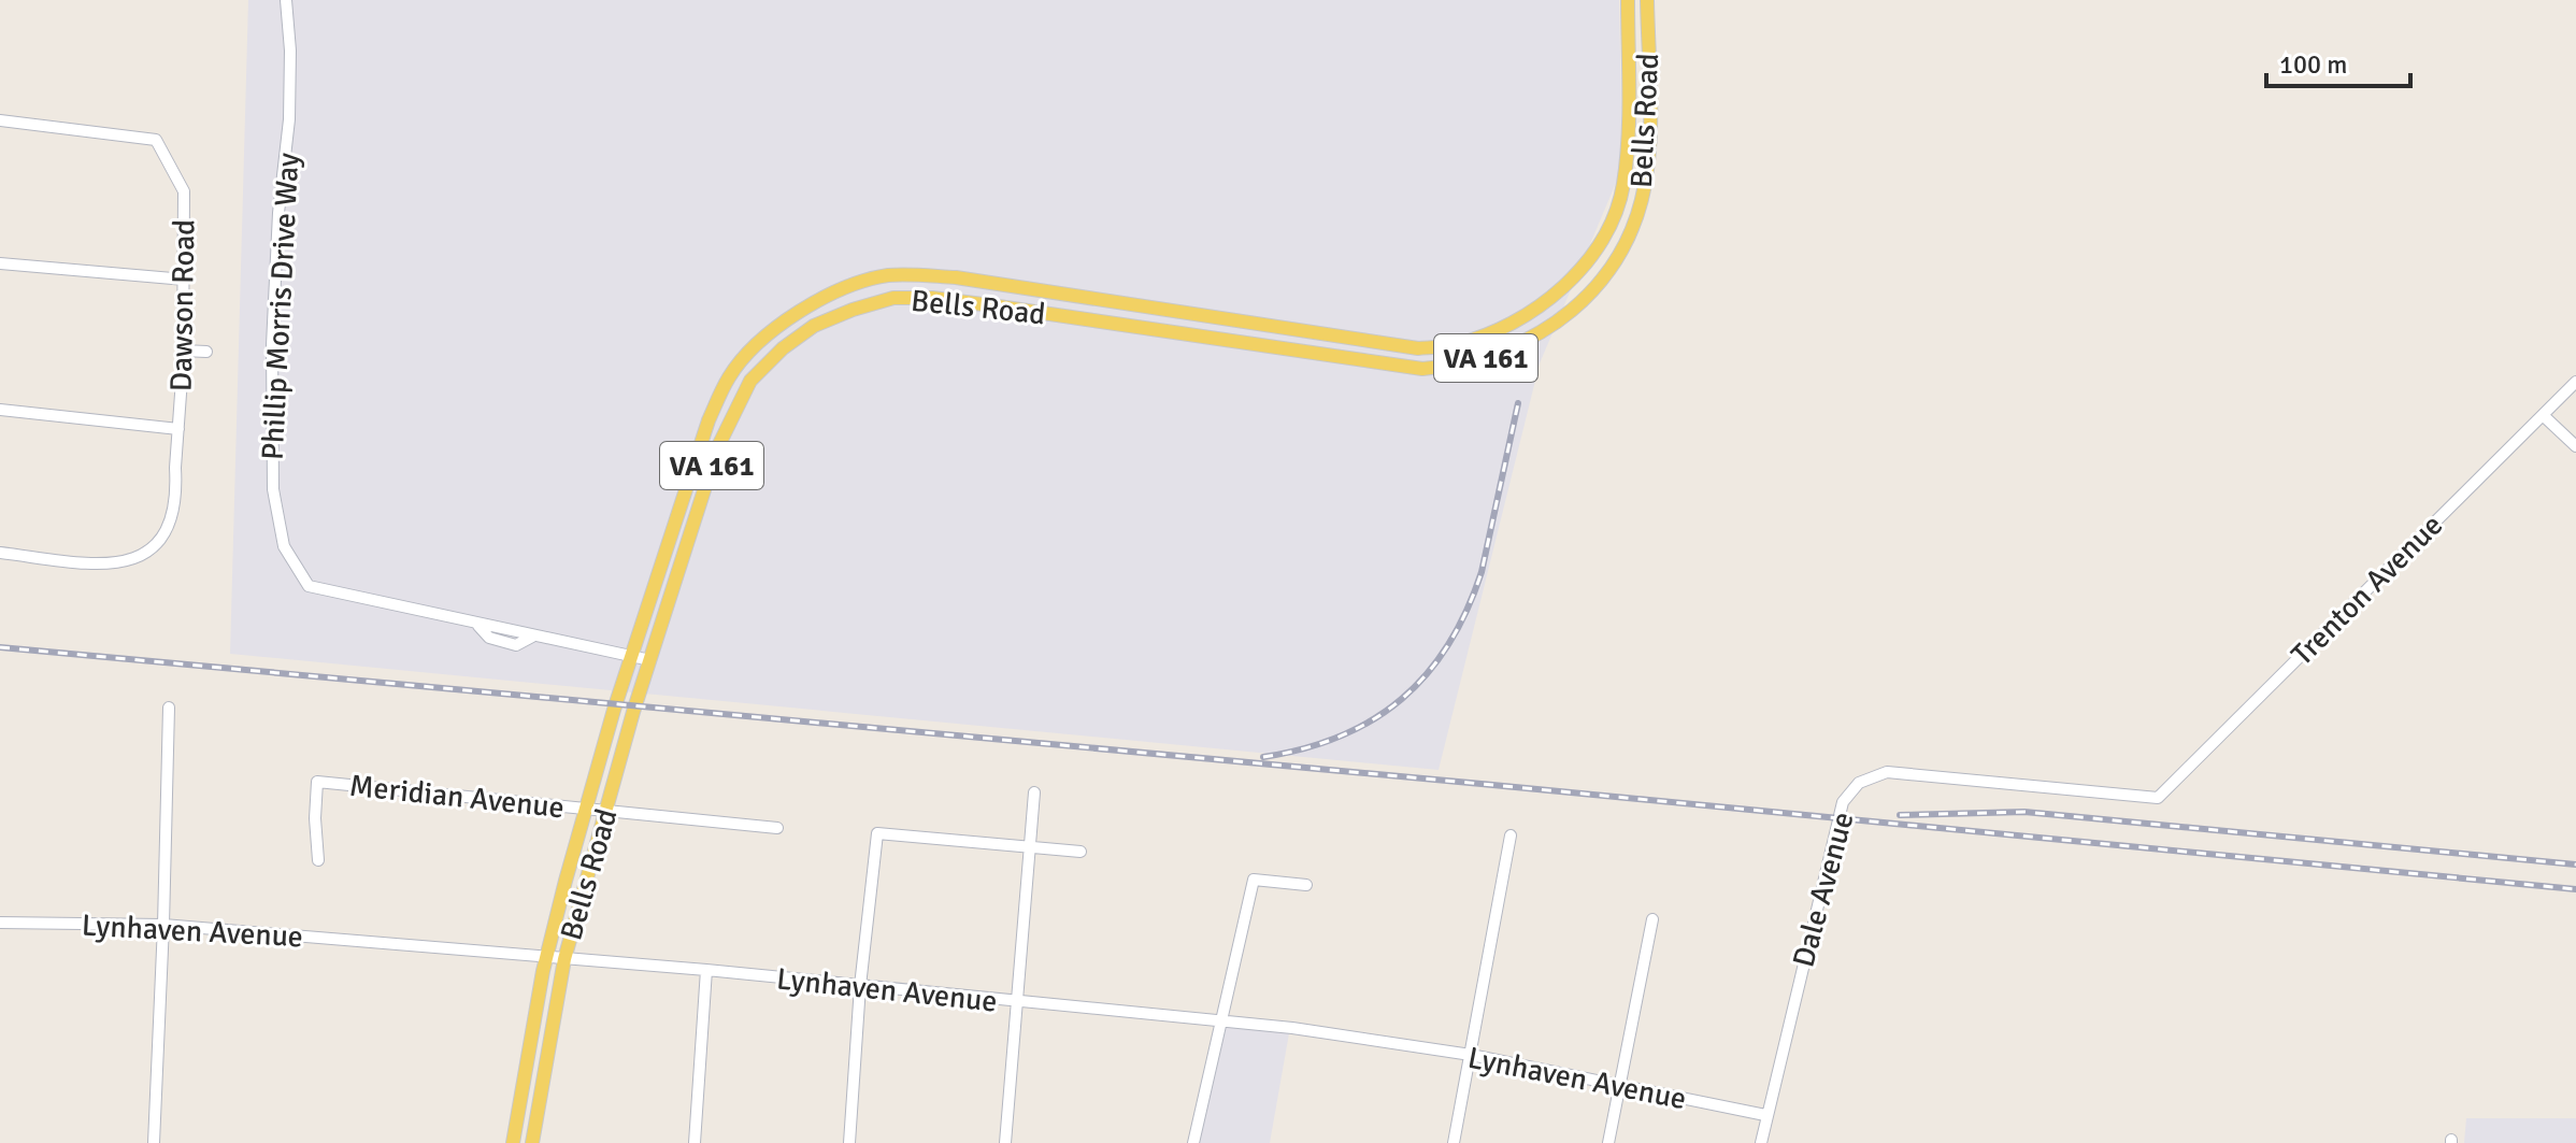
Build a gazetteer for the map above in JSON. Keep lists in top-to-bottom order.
{
  "streets": {
    "main road": ["Bells Road", "VA 161"],
    "street": [
      "Dawson Road",
      "Phillip Morris Drive Way",
      "Trenton Avenue",
      "Meridian Avenue",
      "Dale Avenue",
      "Lynhaven Avenue"
    ]
  },
  "crossings": [
    ["Bells Road", "Phillip Morris Drive Way"],
    ["Bells Road", "Meridian Avenue"],
    ["Bells Road", "Lynhaven Avenue"],
    ["Trenton Avenue", "Dale Avenue"],
    ["Dale Avenue", "Lynhaven Avenue"]
  ],
  "scale_bar": "100 m"
}
